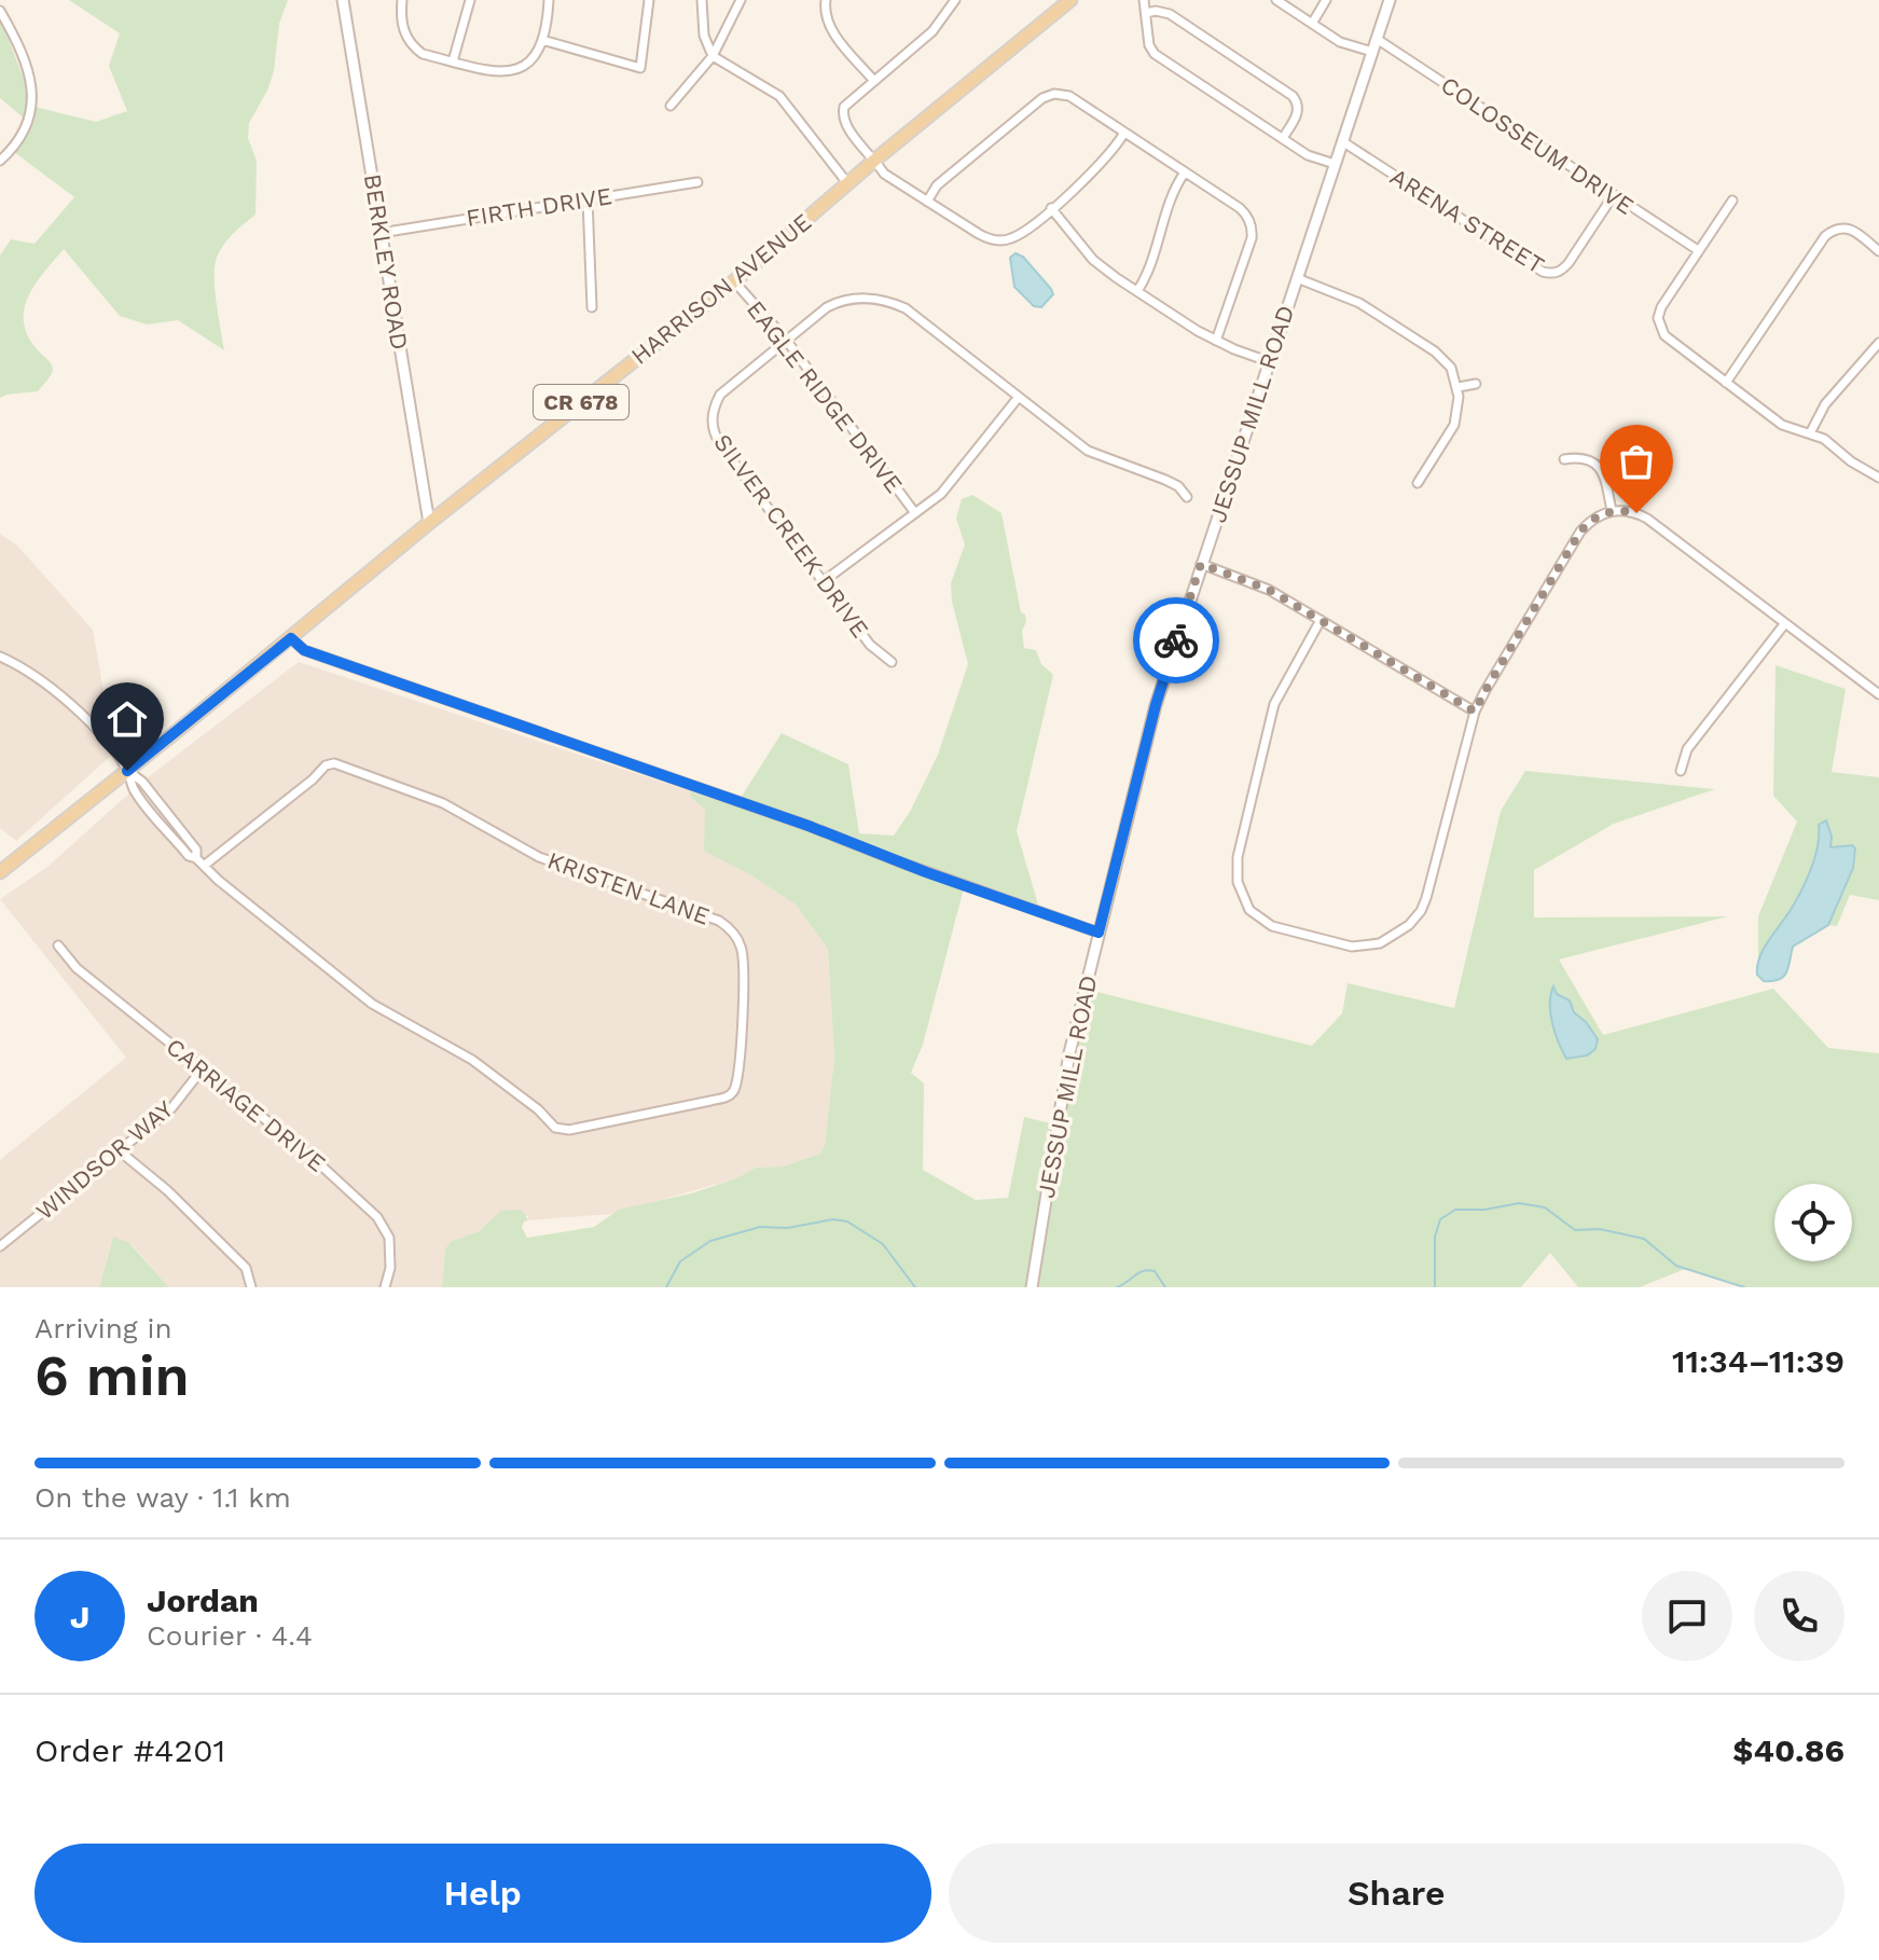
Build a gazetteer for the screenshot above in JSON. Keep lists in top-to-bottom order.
{
  "streets": {
    "main road": ["HARRISON AVENUE", "CR 678"],
    "street": [
      "COLOSSEUM DRIVE",
      "FIRTH DRIVE",
      "ARENA STREET",
      "BERKLEY ROAD",
      "EAGLE RIDGE DRIVE",
      "JESSUP MILL ROAD",
      "SILVER CREEK DRIVE",
      "KRISTEN LANE",
      "CARRIAGE DRIVE",
      "WINDSOR WAY"
    ]
  },
  "crossings": [
    ["COLOSSEUM DRIVE", "ARENA STREET"],
    ["COLOSSEUM DRIVE", "JESSUP MILL ROAD"],
    ["FIRTH DRIVE", "BERKLEY ROAD"],
    ["ARENA STREET", "JESSUP MILL ROAD"],
    ["BERKLEY ROAD", "HARRISON AVENUE"],
    ["HARRISON AVENUE", "EAGLE RIDGE DRIVE"],
    ["HARRISON AVENUE", "CR 678"],
    ["HARRISON AVENUE", "KRISTEN LANE"],
    ["EAGLE RIDGE DRIVE", "SILVER CREEK DRIVE"],
    ["CR 678", "KRISTEN LANE"],
    ["CARRIAGE DRIVE", "WINDSOR WAY"]
  ],
  "page": {
    "heading": ["6 min", "Arriving in", "11:34–11:39"],
    "panel": [
      "Jordan",
      "Courier · 4.4",
      "Order #4201",
      "$40.86"
    ],
    "bar": "On the way · 1.1 km",
    "round": "J",
    "buttons": ["Help", "Share"]
  }
}
